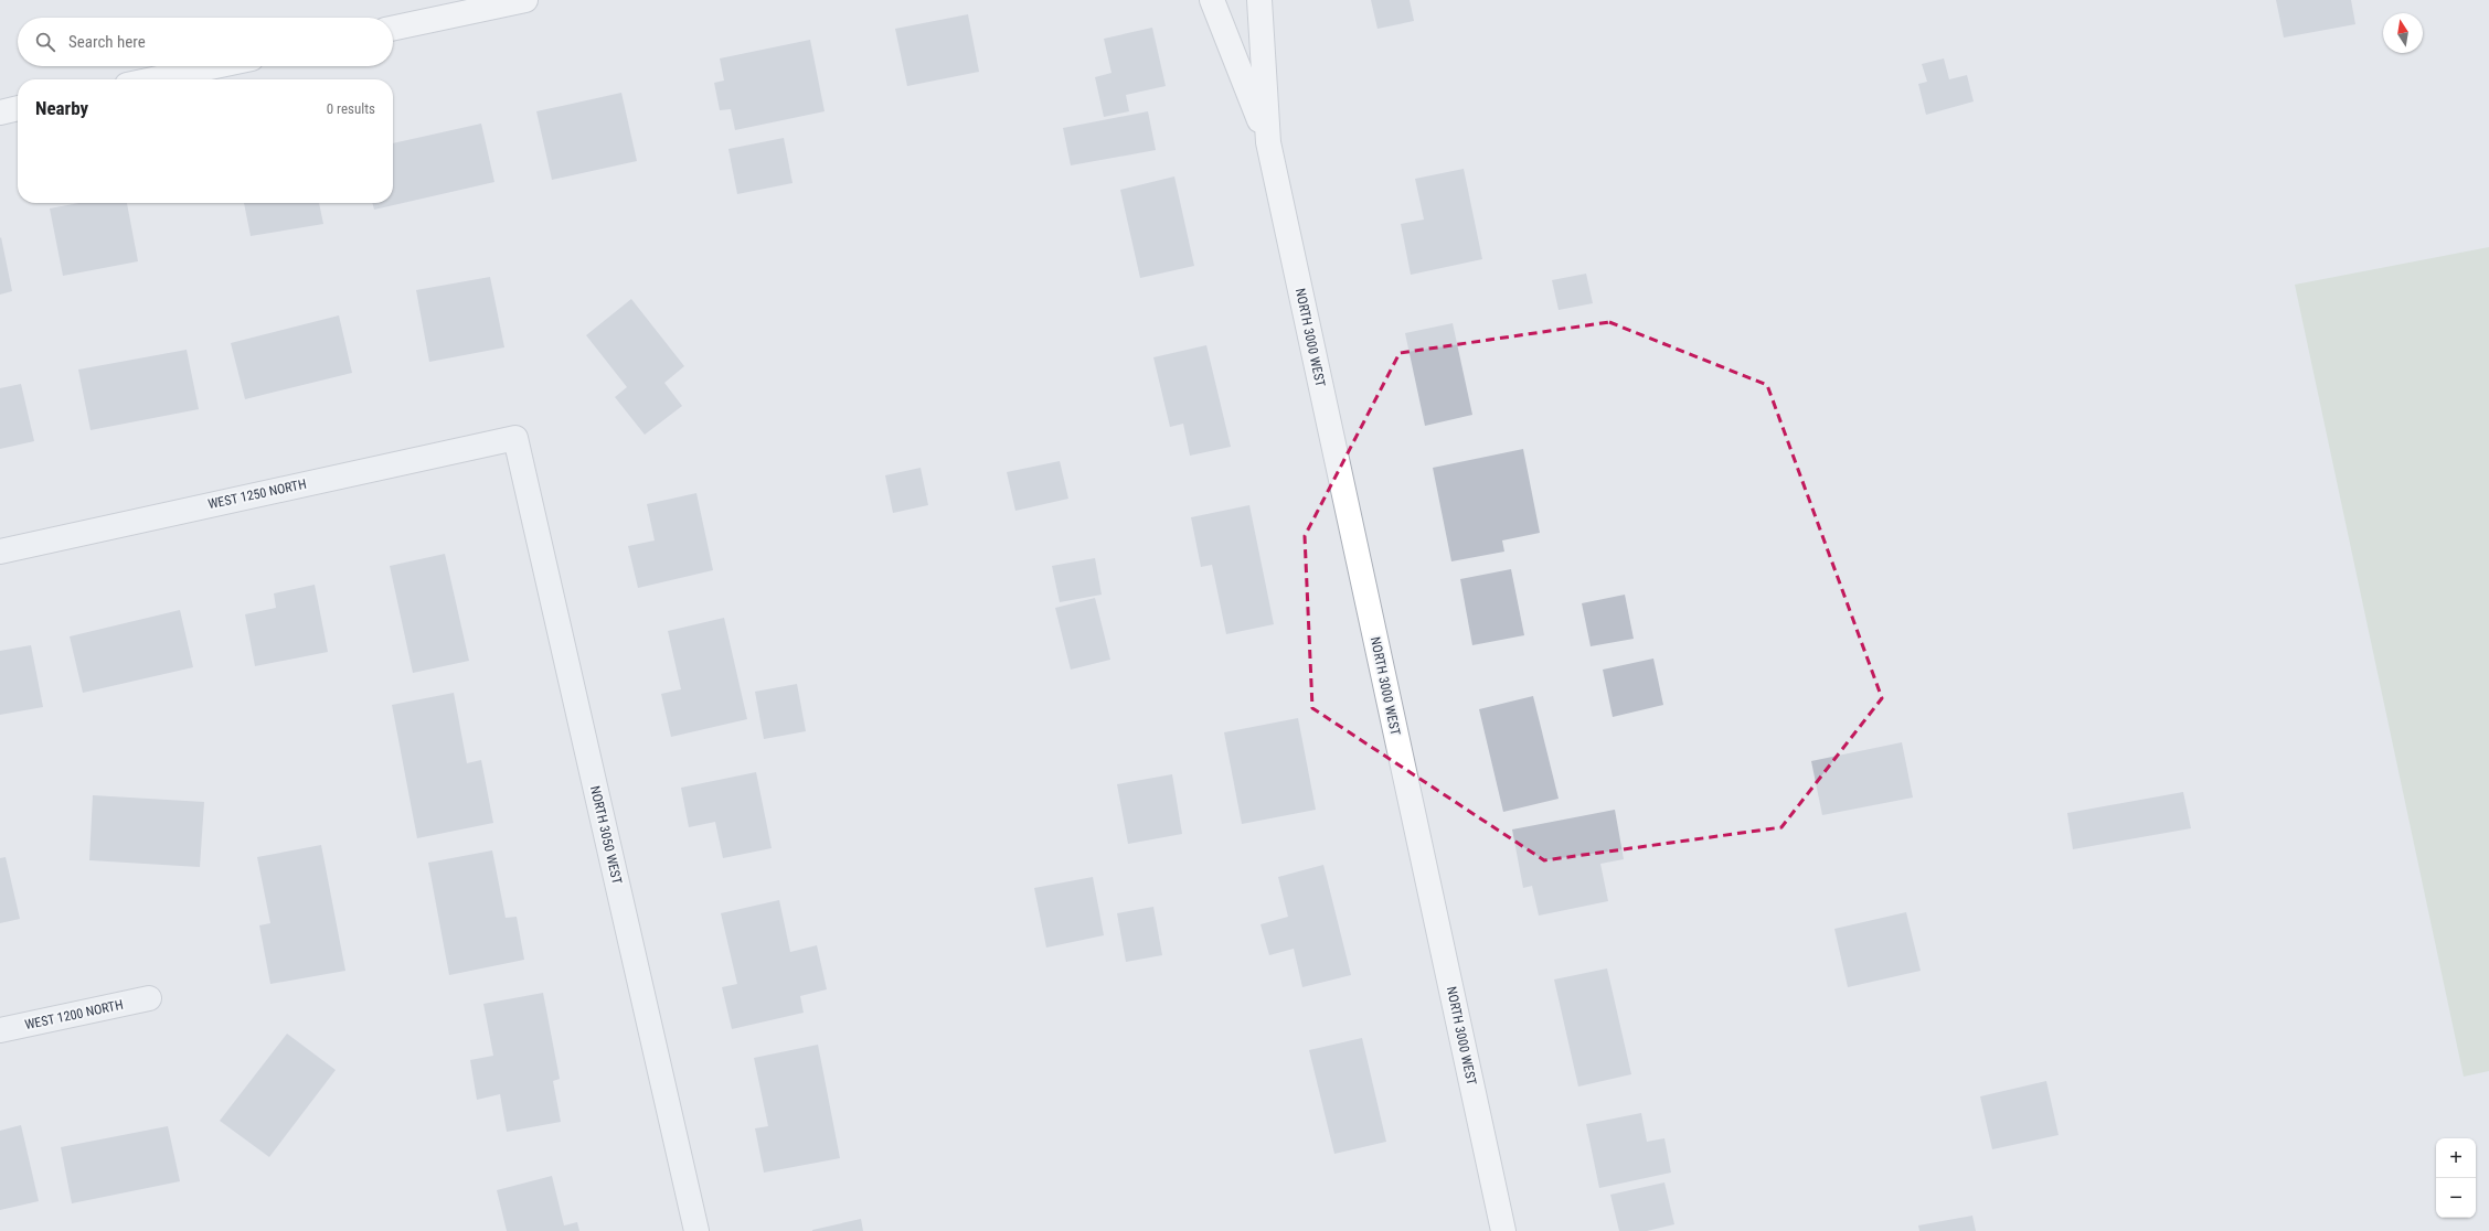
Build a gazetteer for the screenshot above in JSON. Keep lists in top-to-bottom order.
{
  "streets": {
    "main road": ["NORTH 3000 WEST"],
    "street": ["WEST 1250 NORTH", "NORTH 3050 WEST", "WEST 1200 NORTH"]
  },
  "crossings": [
    ["WEST 1250 NORTH", "NORTH 3050 WEST"]
  ],
  "north": "top",
  "page": {
    "search": "Search here",
    "heading": ["Nearby", "0 results"],
    "map_buttons": ["+", "−"]
  }
}
